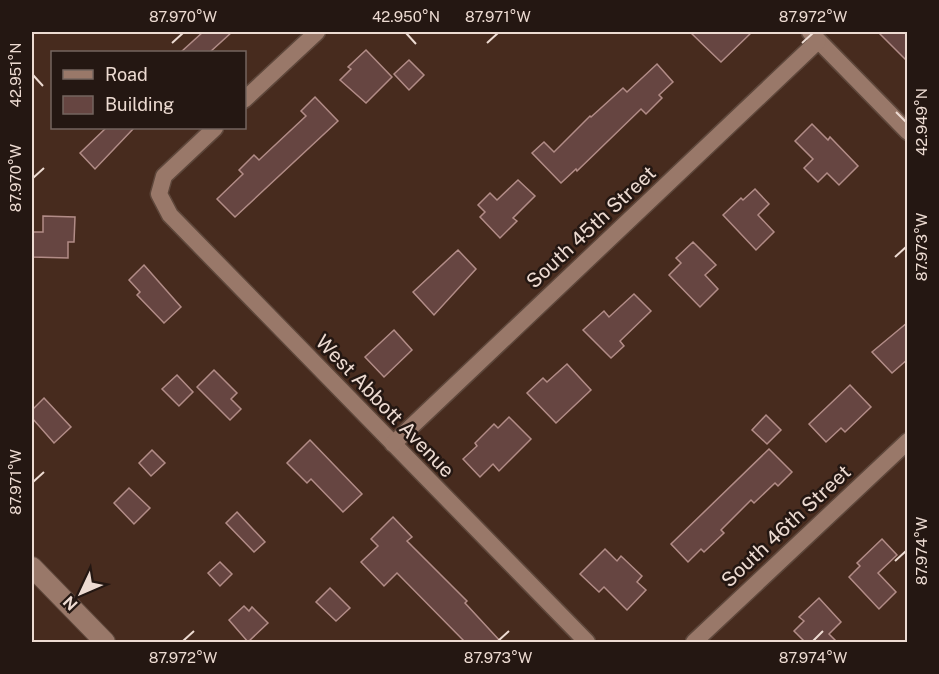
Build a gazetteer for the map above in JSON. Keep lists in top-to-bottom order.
{
  "streets": {
    "street": ["South 45th Street", "West Abbott Avenue", "South 46th Street"]
  },
  "crossings": [
    ["South 45th Street", "West Abbott Avenue"]
  ],
  "legend": ["Road", "Building"],
  "north": "bottom left",
  "coordinates": [
    "87.970°W",
    "42.950°N",
    "87.971°W",
    "87.972°W",
    "42.951°N",
    "42.949°N",
    "87.973°W",
    "87.974°W"
  ]
}
